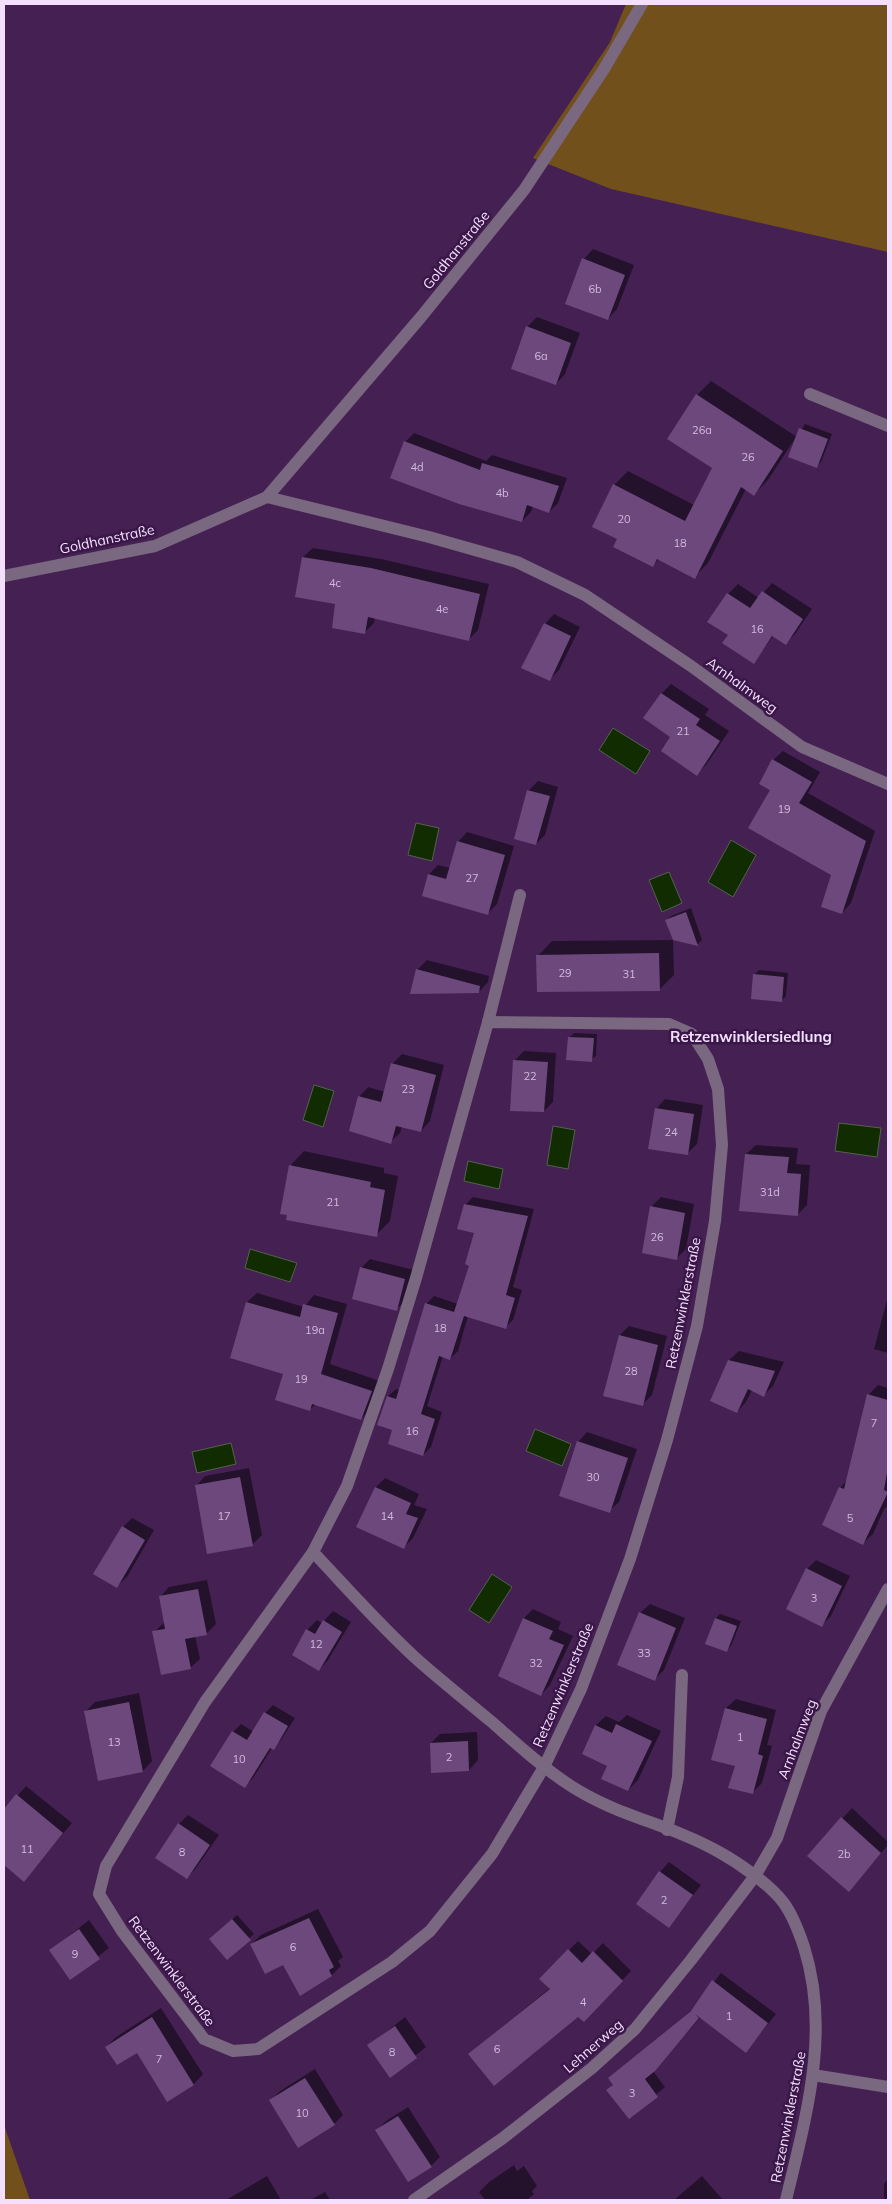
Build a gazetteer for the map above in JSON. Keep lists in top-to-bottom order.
{
  "streets": {
    "street": [
      "Goldhanstraße",
      "Arnhalmweg",
      "Retzenwinklerstraße",
      "Lehnerweg"
    ]
  },
  "crossings": [
    ["Goldhanstraße", "Arnhalmweg"],
    ["Arnhalmweg", "Retzenwinklerstraße"],
    ["Arnhalmweg", "Lehnerweg"],
    ["Retzenwinklerstraße", "Lehnerweg"]
  ],
  "districts": ["Retzenwinklersiedlung"],
  "house_numbers": [
    "6b",
    "6a",
    "26a",
    "26",
    "4d",
    "4b",
    "20",
    "18",
    "4c",
    "4e",
    "16",
    "21",
    "19",
    "27",
    "29",
    "31",
    "22",
    "23",
    "24",
    "31d",
    "21",
    "26",
    "18",
    "19a",
    "28",
    "19",
    "7",
    "16",
    "30",
    "17",
    "14",
    "5",
    "3",
    "12",
    "33",
    "32",
    "1",
    "13",
    "2",
    "10",
    "11",
    "8",
    "2b",
    "2",
    "6",
    "9",
    "4",
    "1",
    "6",
    "8",
    "7",
    "3",
    "10"
  ]
}
